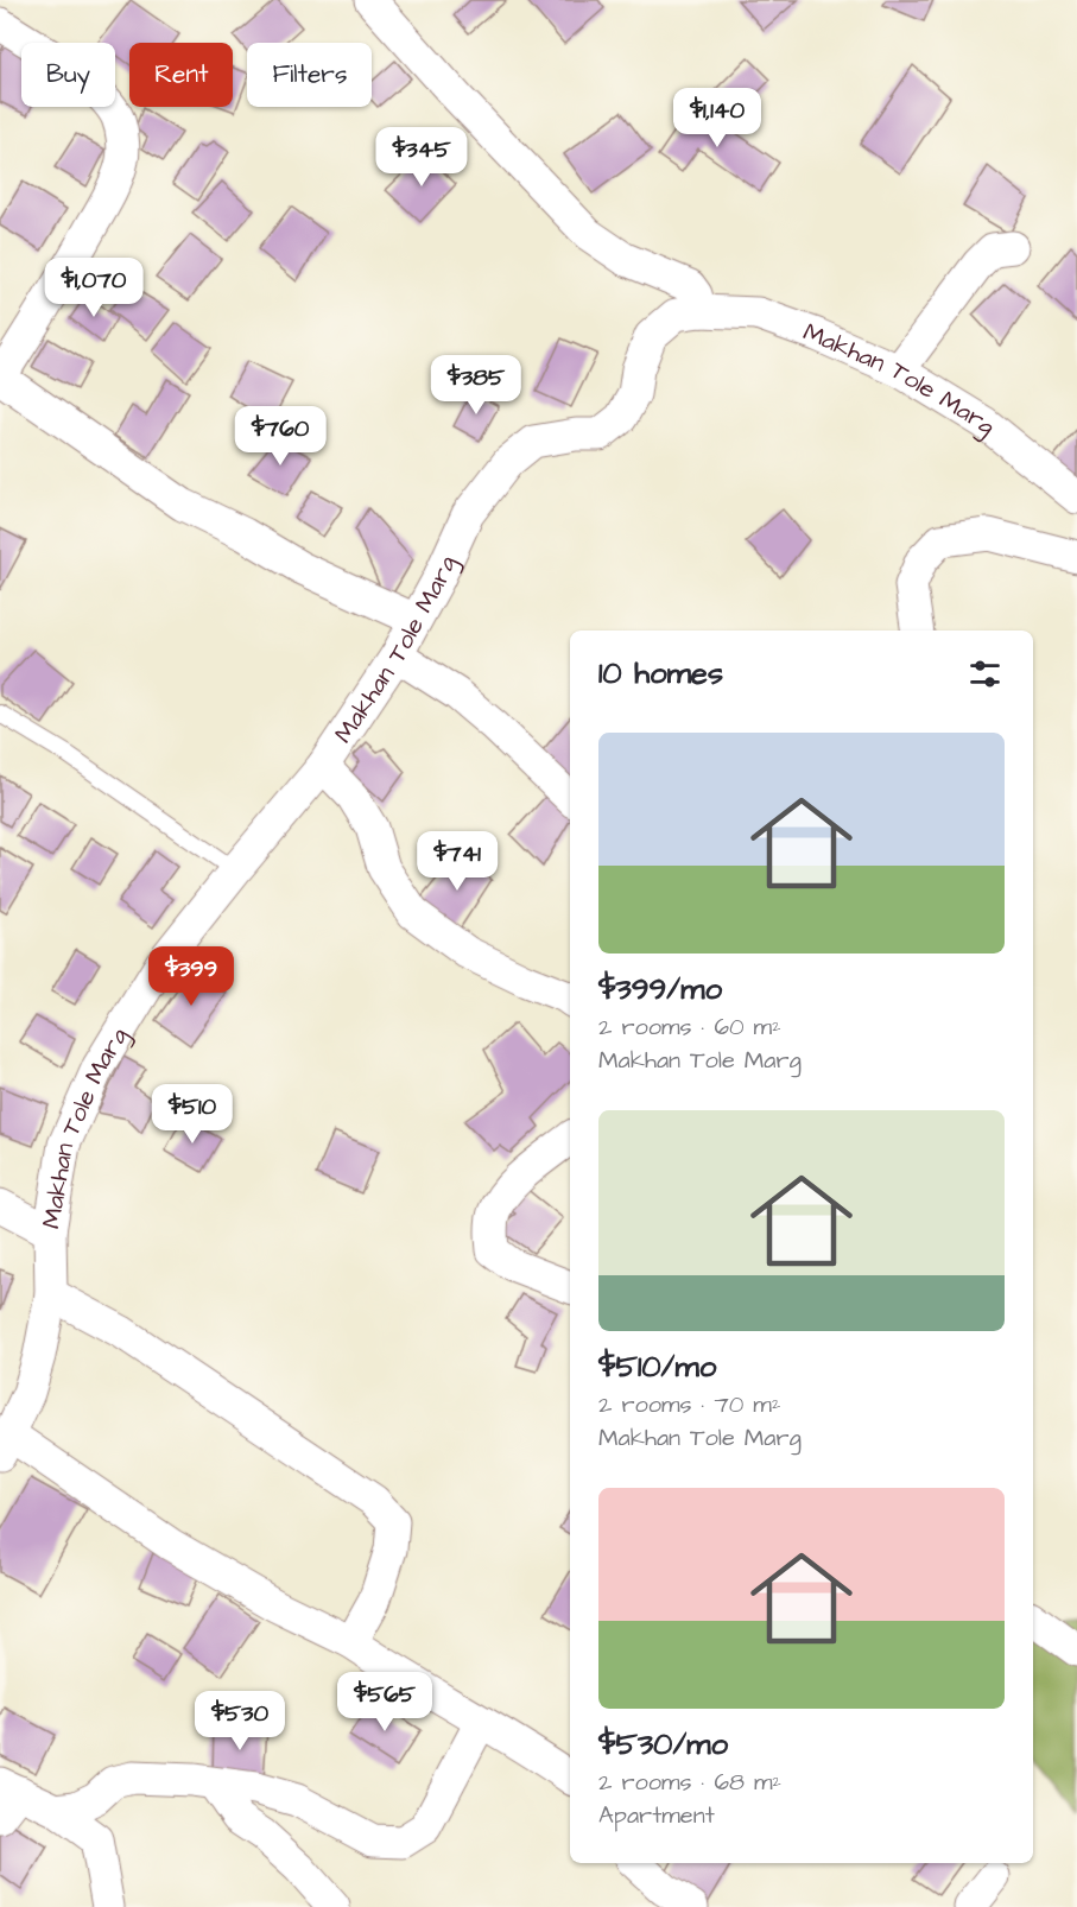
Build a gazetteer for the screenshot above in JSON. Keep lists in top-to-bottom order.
{
  "streets": {
    "street": ["Makhan Tole Marg"]
  },
  "page": {
    "chip": ["Buy", "Rent", "Filters"],
    "price": [
      "$1,140",
      "$345",
      "$1,070",
      "$385",
      "$760",
      "$741",
      "$399",
      "$510",
      "$565",
      "$530"
    ],
    "heading": "10 homes",
    "list": [
      {
        "name": "$399/mo",
        "note": "2 rooms · 60 m² · Makhan Tole Marg"
      },
      {
        "name": "$510/mo",
        "note": "2 rooms · 70 m² · Makhan Tole Marg"
      },
      {
        "name": "$530/mo",
        "note": "2 rooms · 68 m² · Apartment"
      }
    ]
  }
}
